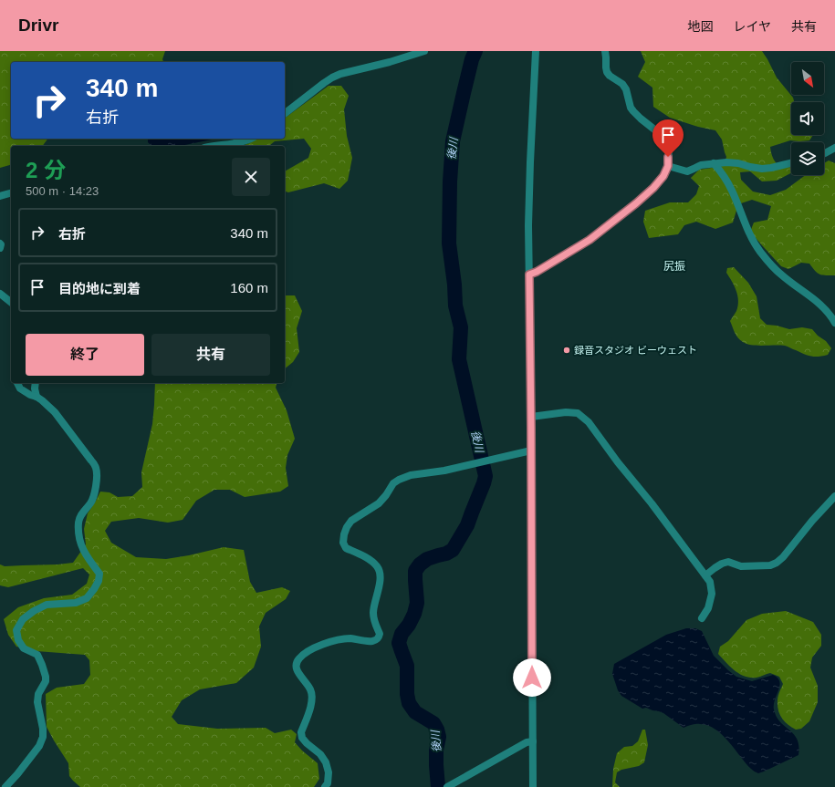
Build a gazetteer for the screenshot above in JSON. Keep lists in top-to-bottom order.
{
  "districts": ["尻振"],
  "water": ["後川"],
  "places": ["録音スタジオ ビーウェスト"],
  "north": "bottom right",
  "page": {
    "header": "Drivr",
    "nav": ["地図", "レイヤ", "共有"],
    "turn": ["340 m", "右折"],
    "heading": ["2 分", "500 m · 14:23"],
    "list": [
      {
        "name": "右折",
        "value": "340 m"
      },
      {
        "name": "目的地に到着",
        "value": "160 m"
      }
    ],
    "buttons": ["終了", "共有"]
  }
}
